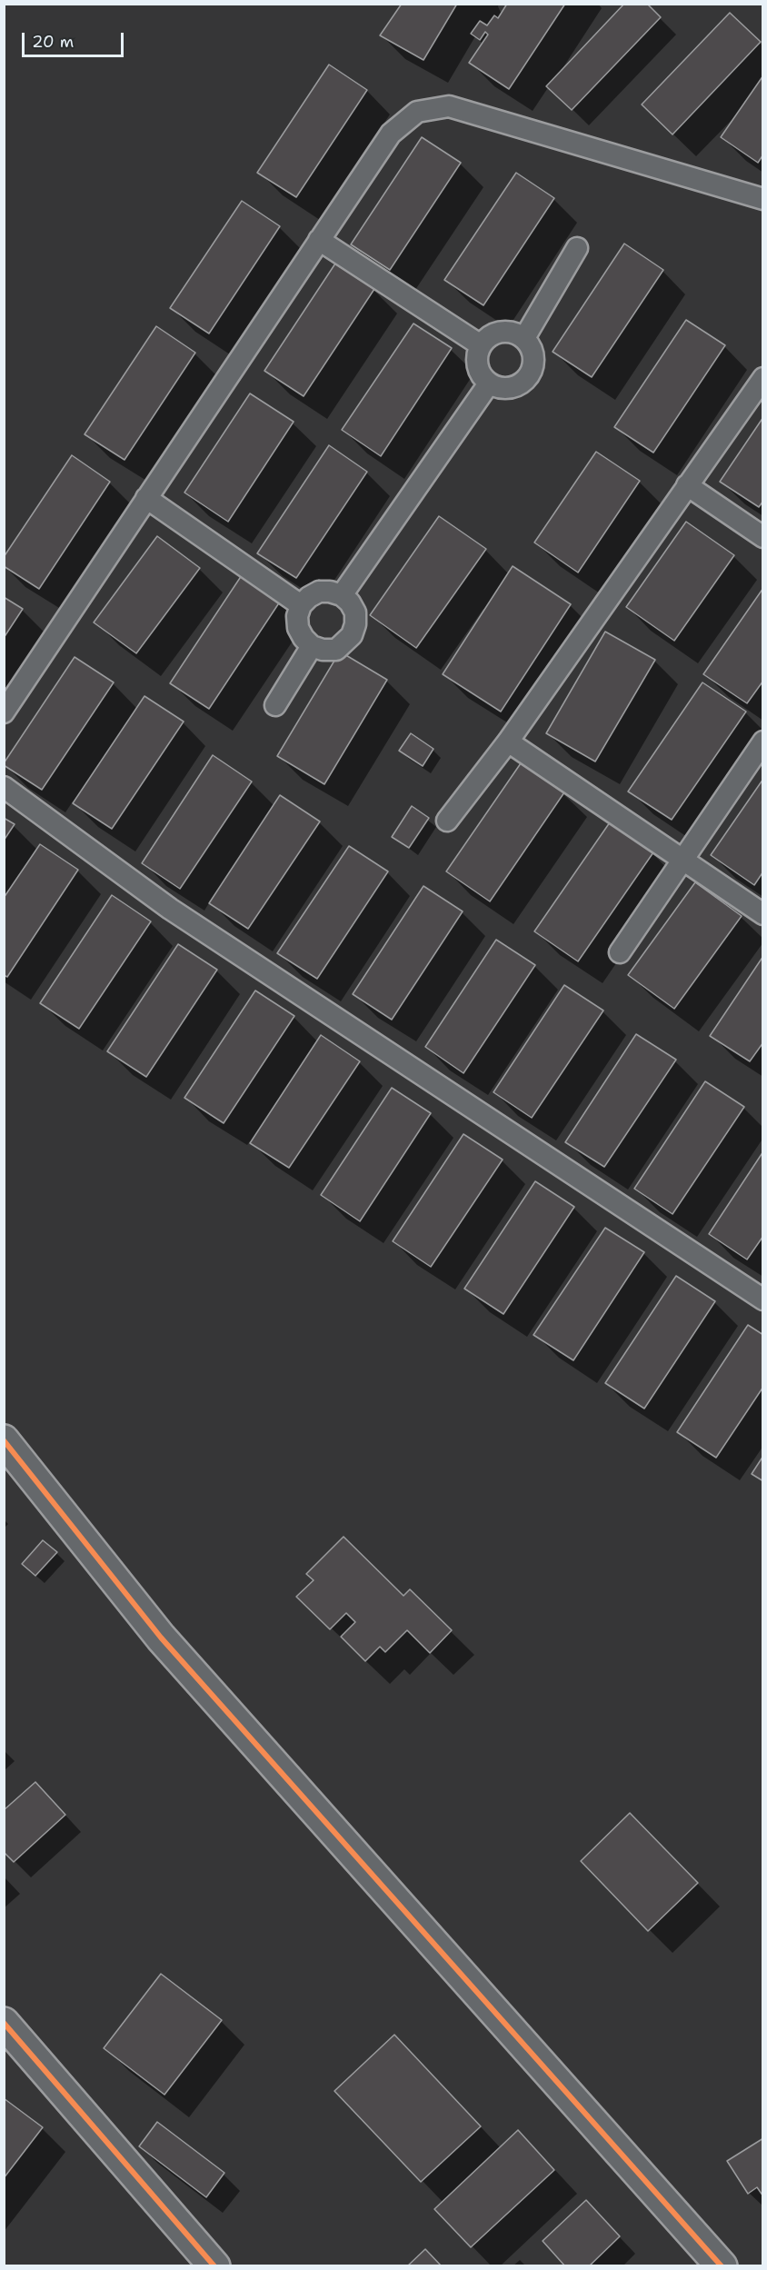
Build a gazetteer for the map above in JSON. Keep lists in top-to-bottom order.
{
  "scale_bar": "20 m"
}
